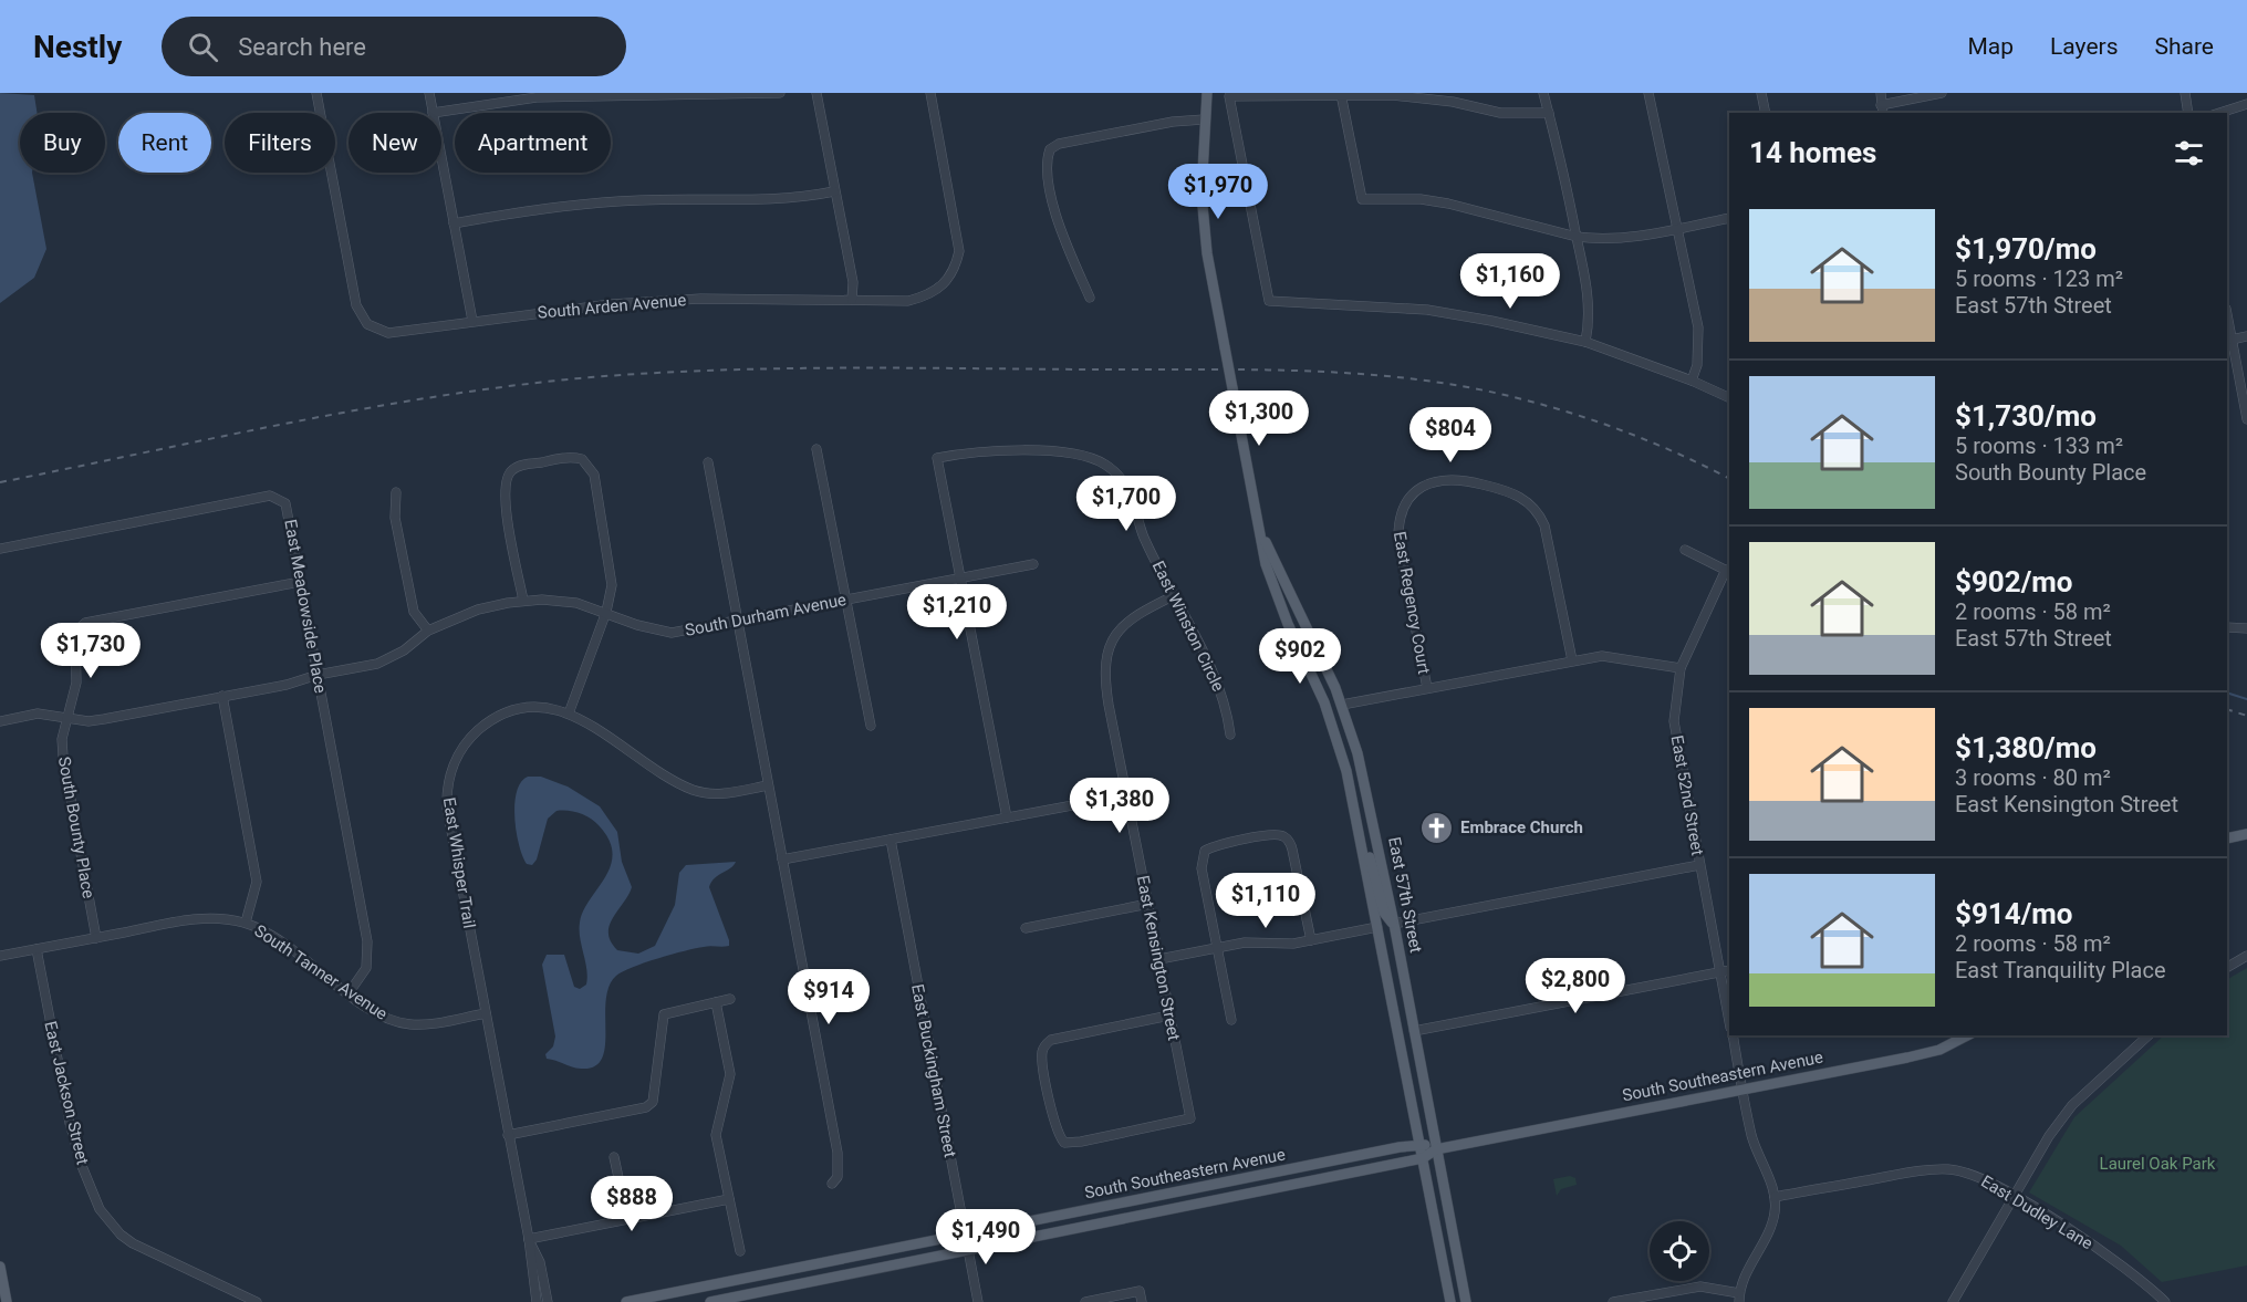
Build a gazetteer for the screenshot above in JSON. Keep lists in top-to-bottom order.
{
  "streets": {
    "main road": ["East 57th Street", "South Southeastern Avenue"],
    "street": [
      "South Arden Avenue",
      "East Regency Court",
      "East Meadowside Place",
      "South Durham Avenue",
      "East Winston Circle",
      "East 52nd Street",
      "South Bounty Place",
      "East Whisper Trail",
      "East Kensington Street",
      "South Tanner Avenue",
      "East Buckingham Street",
      "East Jackson Street",
      "East Dudley Lane"
    ]
  },
  "crossings": [
    ["East Meadowside Place", "South Durham Avenue"],
    ["East Meadowside Place", "South Bounty Place"],
    ["East Meadowside Place", "South Tanner Avenue"],
    ["South Durham Avenue", "East Winston Circle"],
    ["South Durham Avenue", "South Bounty Place"],
    ["East Winston Circle", "East Kensington Street"],
    ["South Bounty Place", "South Tanner Avenue"],
    ["East Whisper Trail", "South Tanner Avenue"],
    ["East 57th Street", "South Southeastern Avenue"],
    ["South Tanner Avenue", "East Jackson Street"],
    ["East Buckingham Street", "South Southeastern Avenue"]
  ],
  "parks": ["Laurel Oak Park"],
  "places": {
    "church": ["Embrace Church"]
  },
  "page": {
    "header": "Nestly",
    "search": "Search here",
    "nav": ["Map", "Layers", "Share"],
    "chip": [
      "Buy",
      "Rent",
      "Filters",
      "New",
      "Apartment"
    ],
    "heading": "14 homes",
    "price": [
      "$1,970",
      "$1,160",
      "$1,300",
      "$804",
      "$1,700",
      "$1,210",
      "$1,730",
      "$902",
      "$1,380",
      "$1,110",
      "$2,800",
      "$914",
      "$888",
      "$1,490"
    ],
    "list": [
      {
        "name": "$1,970/mo",
        "note": "5 rooms · 123 m² · East 57th Street"
      },
      {
        "name": "$1,730/mo",
        "note": "5 rooms · 133 m² · South Bounty Place"
      },
      {
        "name": "$902/mo",
        "note": "2 rooms · 58 m² · East 57th Street"
      },
      {
        "name": "$1,380/mo",
        "note": "3 rooms · 80 m² · East Kensington Street"
      },
      {
        "name": "$914/mo",
        "note": "2 rooms · 58 m² · East Tranquility Place"
      }
    ]
  }
}
